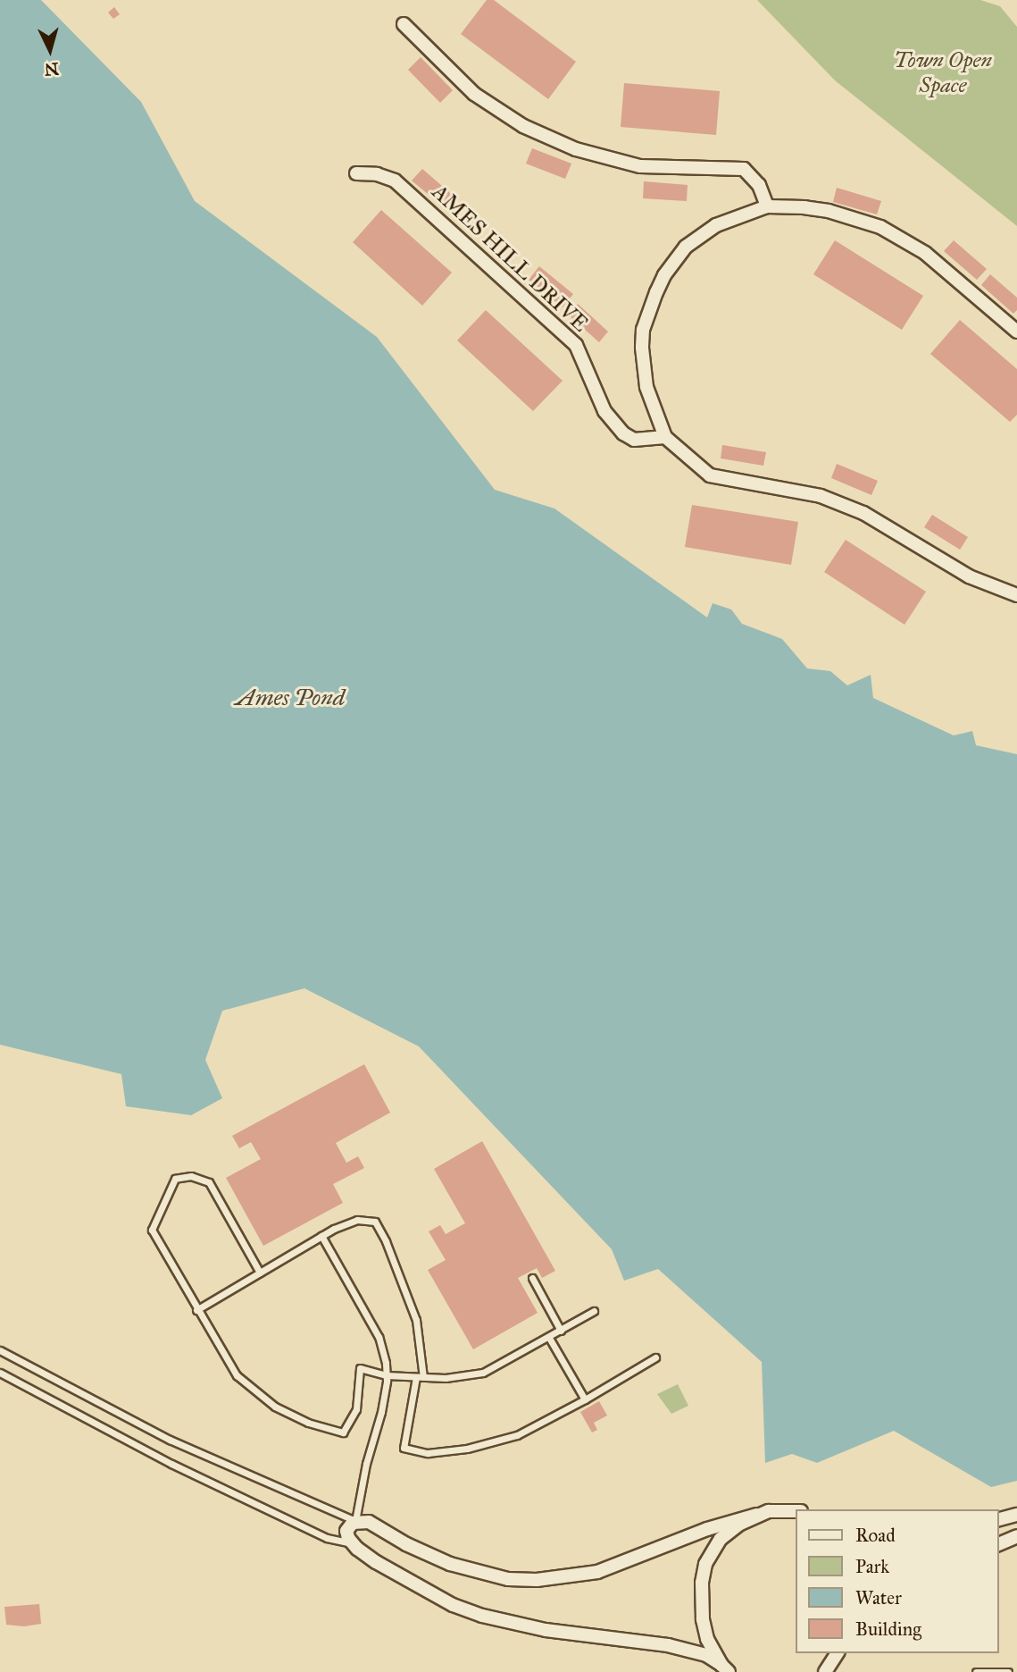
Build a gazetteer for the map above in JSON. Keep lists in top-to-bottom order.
{
  "streets": {
    "street": ["AMES HILL DRIVE"]
  },
  "water": ["Ames Pond"],
  "parks": ["Town Open Space"],
  "legend": [
    "Road",
    "Park",
    "Water",
    "Building"
  ],
  "north": "bottom"
}
